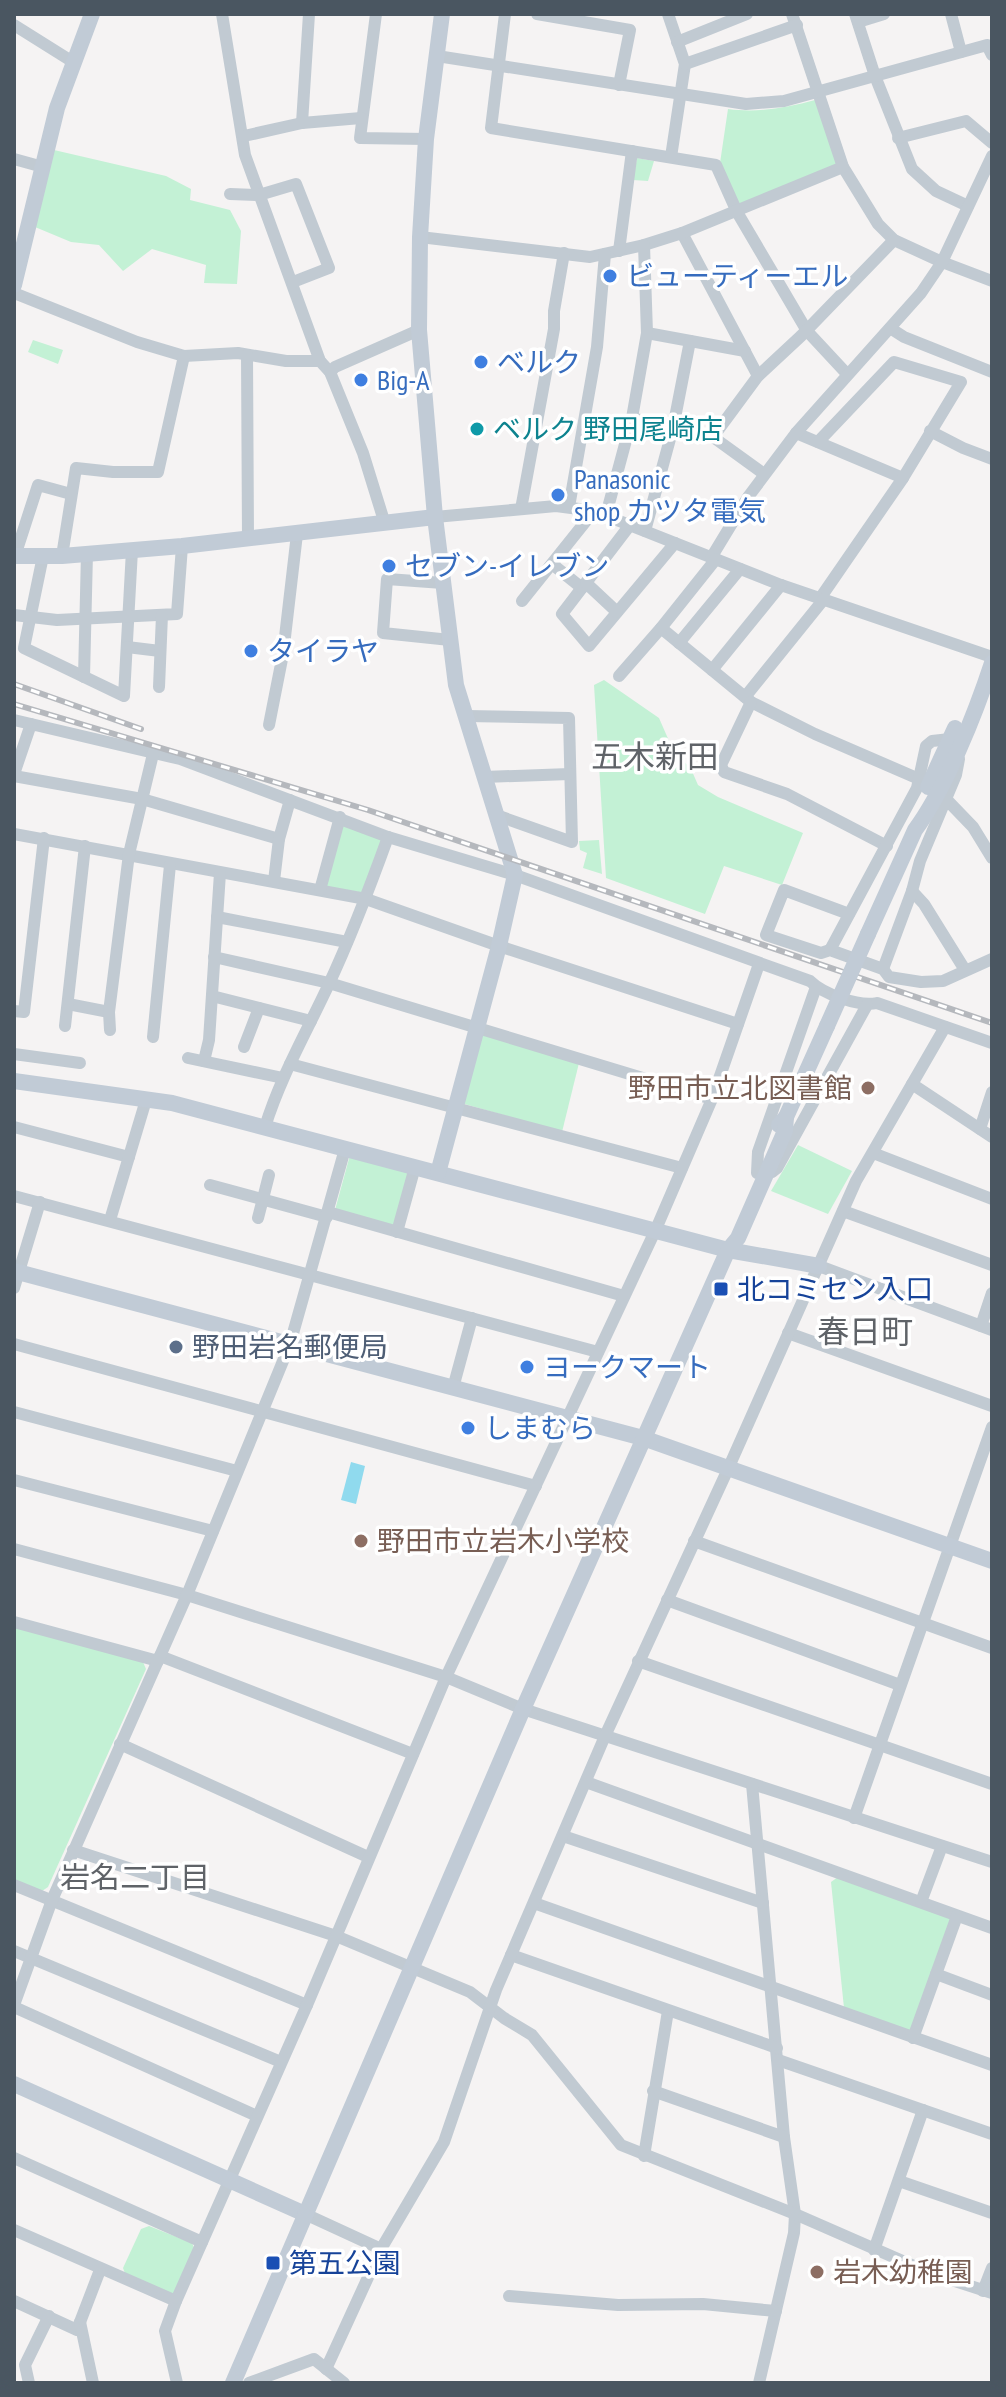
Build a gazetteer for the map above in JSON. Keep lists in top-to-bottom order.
{
  "districts": ["五木新田", "春日町", "岩名二丁目"],
  "places": {
    "other": [
      "ビューティーエル",
      "ベルク",
      "Big-A",
      "ベルク 野田尾崎店",
      "Panasonic shop カツタ電気",
      "セブン-イレブン",
      "タイラヤ",
      "野田市立北図書館",
      "野田岩名郵便局",
      "ヨークマート",
      "しまむら",
      "野田市立岩木小学校",
      "岩木幼稚園"
    ],
    "transit": ["北コミセン入口", "第五公園"]
  }
}
